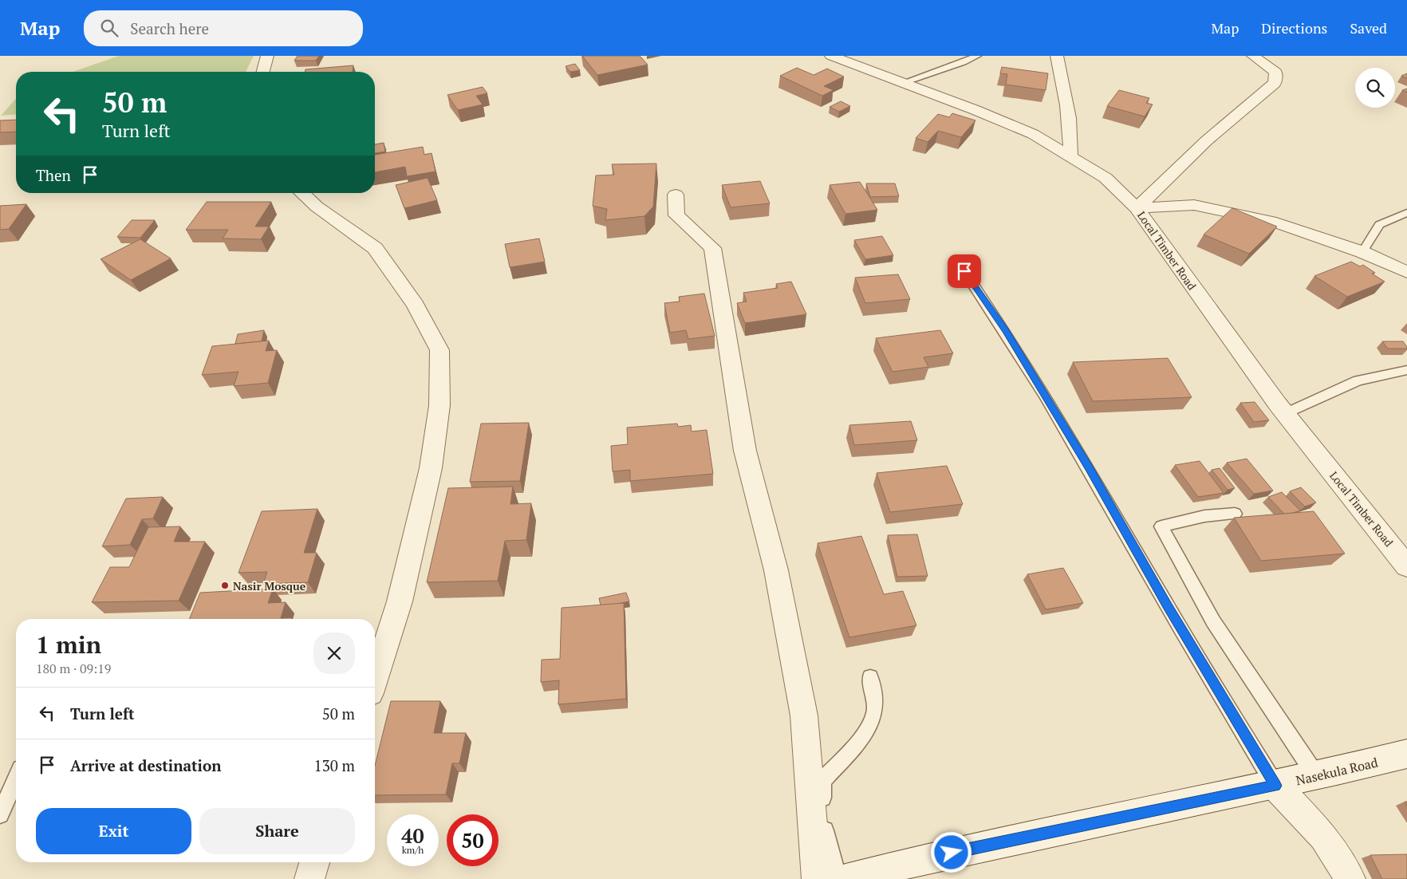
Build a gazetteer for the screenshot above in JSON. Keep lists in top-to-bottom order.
{
  "streets": {
    "street": ["Local Timber Road", "Nasekula Road"]
  },
  "places": ["Nasir Mosque"],
  "page": {
    "header": "Map",
    "search": "Search here",
    "nav": ["Map", "Directions", "Saved"],
    "turn": ["50 m", "Turn left"],
    "then": "Then",
    "heading": ["1 min", "180 m · 09:19"],
    "list": [
      {
        "name": "Turn left",
        "value": "50 m"
      },
      {
        "name": "Arrive at destination",
        "value": "130 m"
      }
    ],
    "buttons": ["Exit", "Share"],
    "speed": "40 km/h",
    "limit": "50"
  }
}
